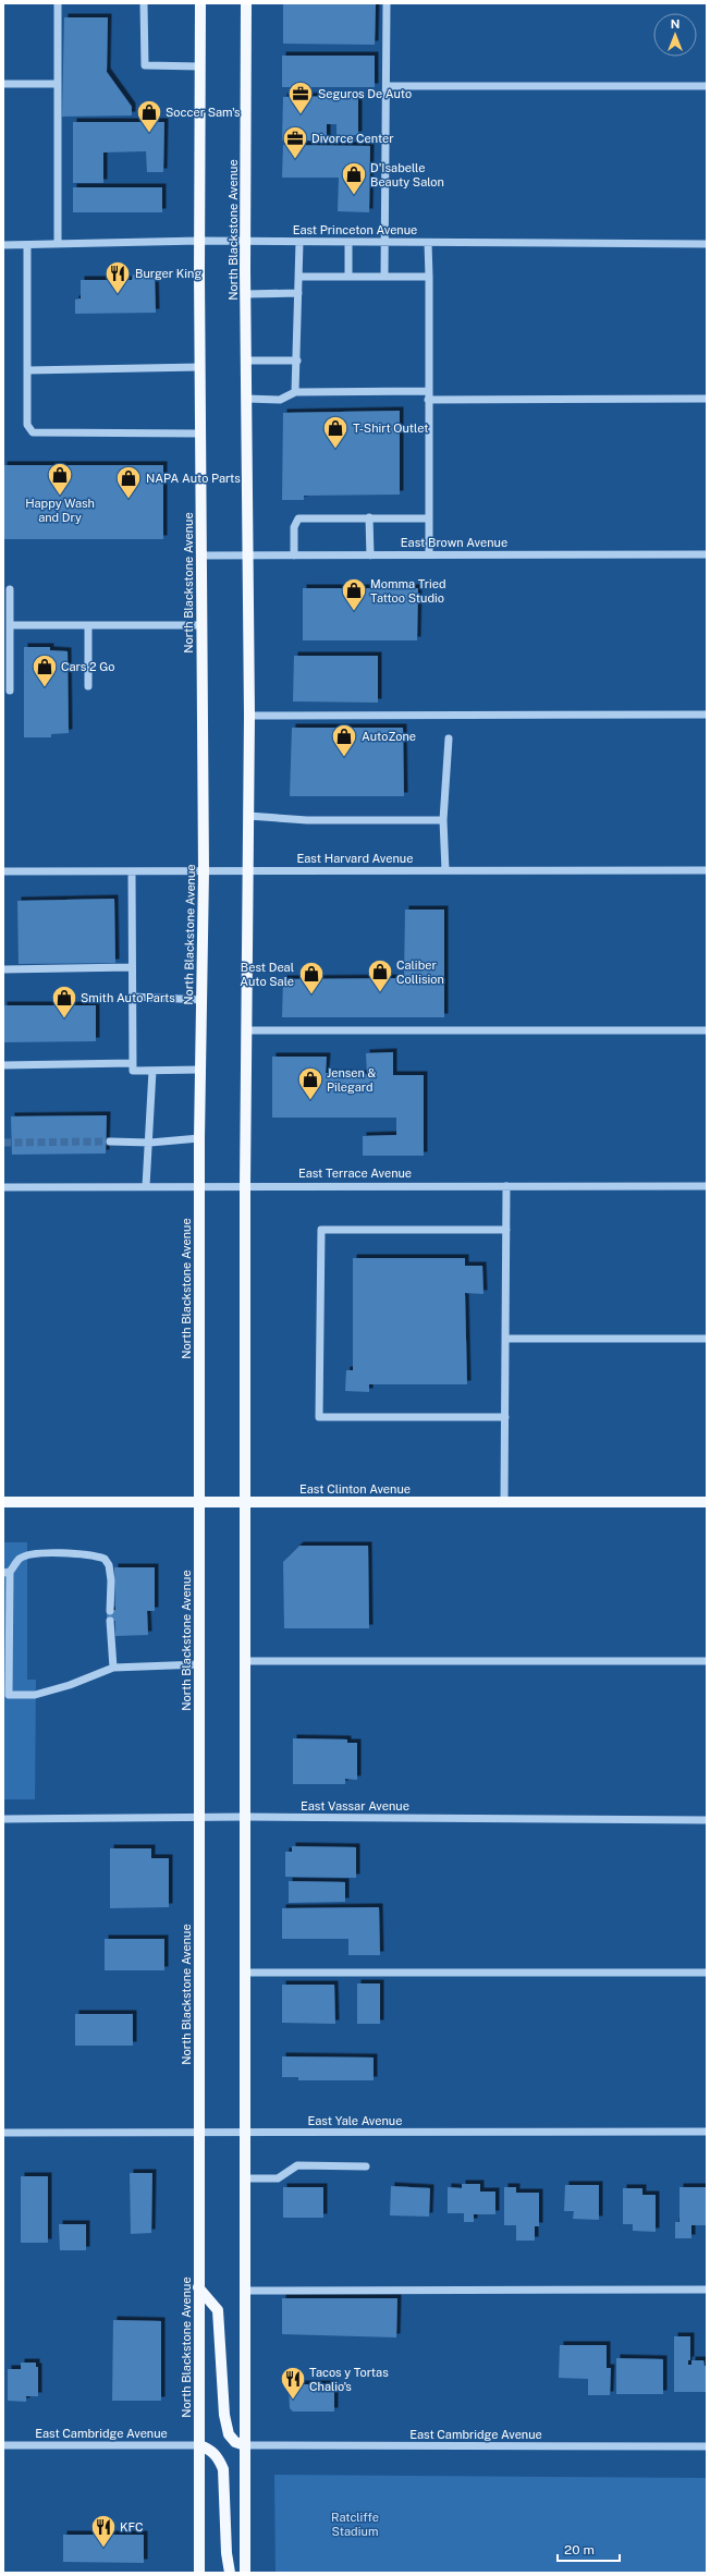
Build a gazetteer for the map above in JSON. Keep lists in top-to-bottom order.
{
  "streets": {
    "main road": ["North Blackstone Avenue", "East Clinton Avenue"],
    "street": [
      "East Princeton Avenue",
      "East Brown Avenue",
      "East Harvard Avenue",
      "East Terrace Avenue",
      "East Vassar Avenue",
      "East Yale Avenue",
      "East Cambridge Avenue"
    ]
  },
  "crossings": [
    ["North Blackstone Avenue", "East Princeton Avenue"],
    ["North Blackstone Avenue", "East Brown Avenue"],
    ["North Blackstone Avenue", "East Harvard Avenue"],
    ["North Blackstone Avenue", "East Terrace Avenue"],
    ["North Blackstone Avenue", "East Clinton Avenue"],
    ["North Blackstone Avenue", "East Vassar Avenue"],
    ["North Blackstone Avenue", "East Yale Avenue"],
    ["North Blackstone Avenue", "East Cambridge Avenue"]
  ],
  "parks": ["Ratcliffe Stadium"],
  "places": {
    "office": ["Seguros De Auto", "Divorce Center"],
    "shop": [
      "Soccer Sam's",
      "D'Isabelle Beauty Salon",
      "T-Shirt Outlet",
      "Happy Wash and Dry",
      "NAPA Auto Parts",
      "Momma Tried Tattoo Studio",
      "Cars 2 Go",
      "AutoZone",
      "Caliber Collision",
      "Best Deal Auto Sale",
      "Smith Auto Parts",
      "Jensen & Pilegard"
    ],
    "restaurant": ["Burger King", "Tacos y Tortas Chalio's", "KFC"]
  },
  "scale_bar": "20 m",
  "north": "top"
}
